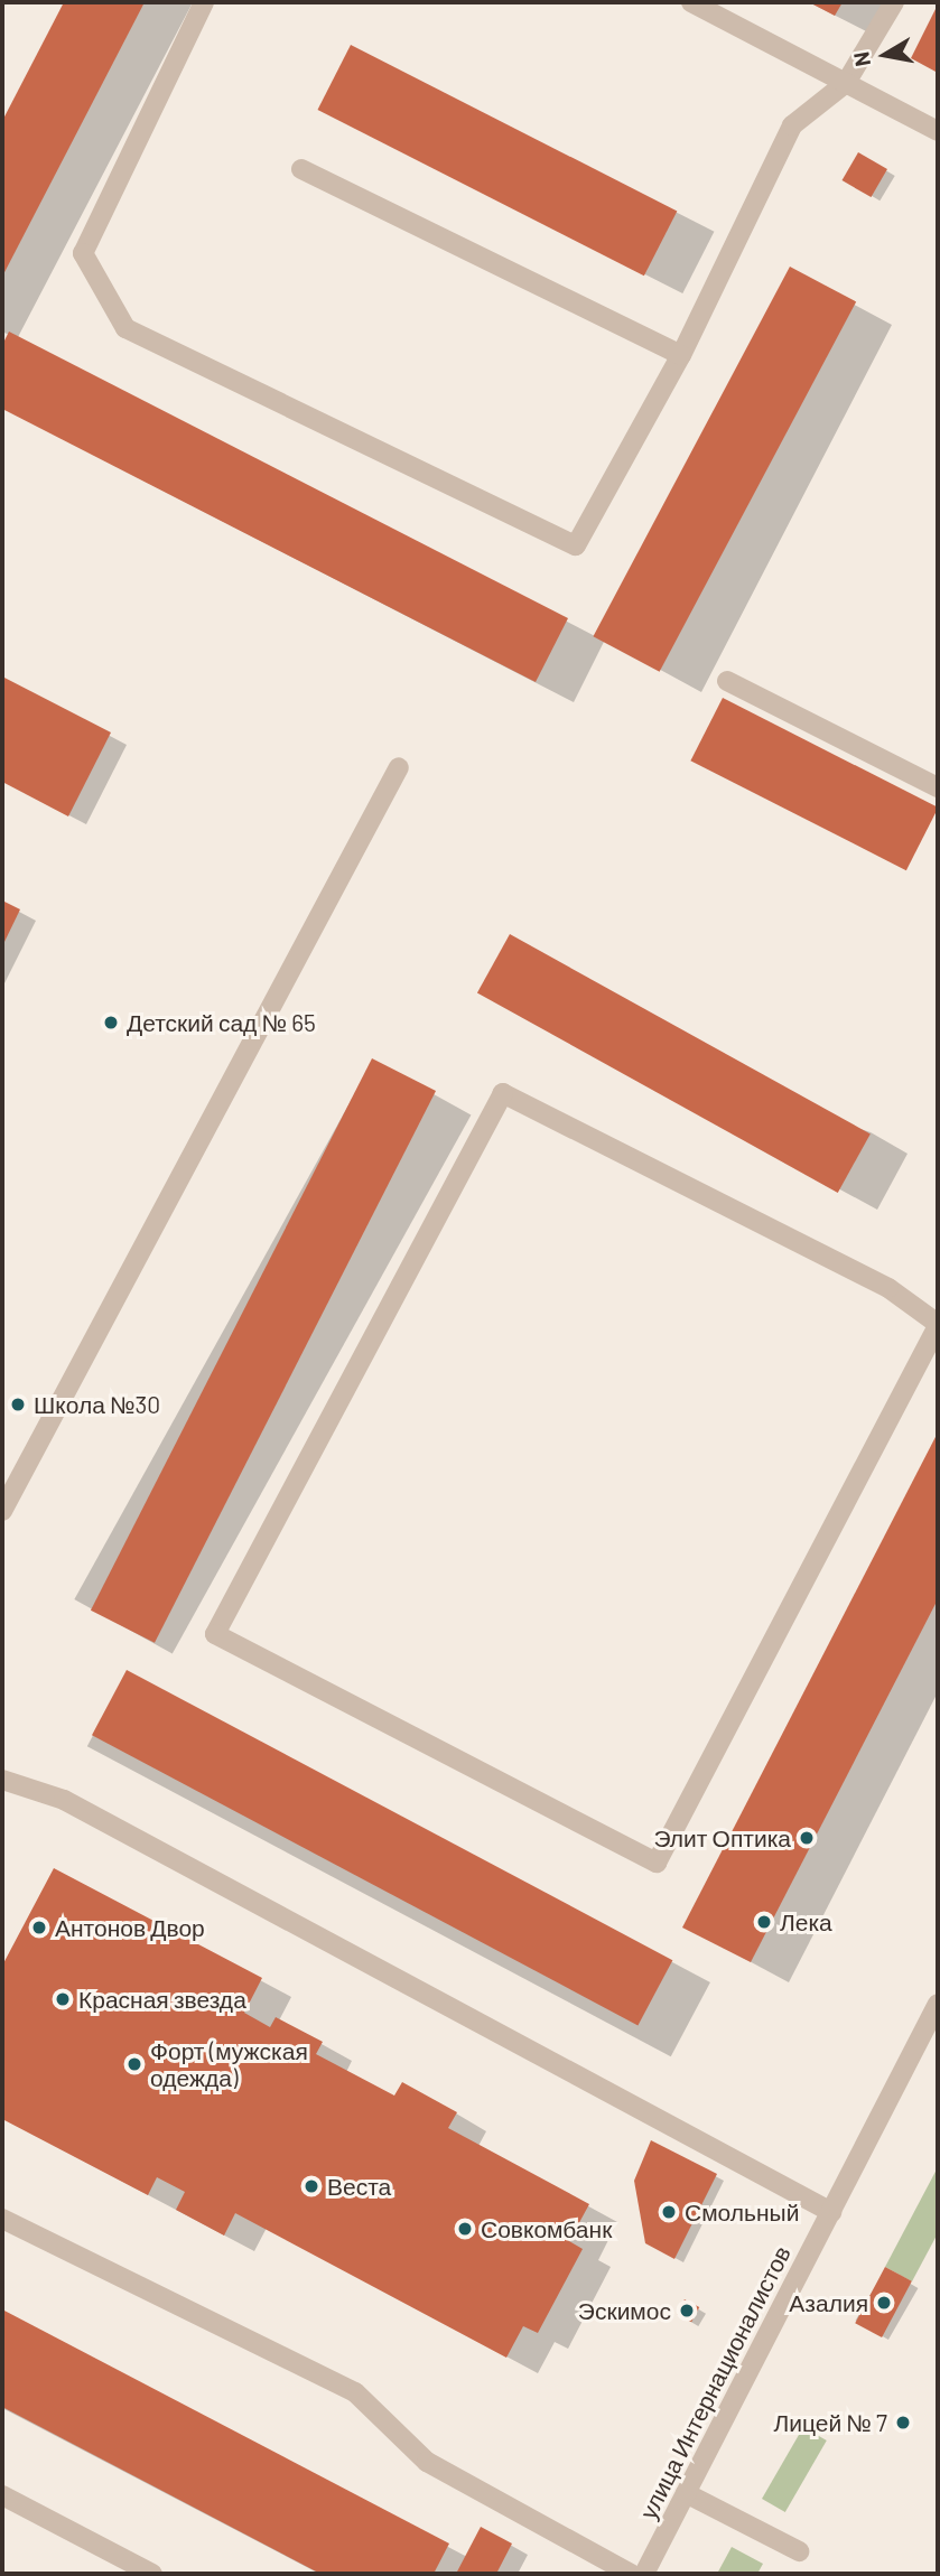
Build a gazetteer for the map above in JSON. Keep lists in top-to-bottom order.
{
  "streets": {
    "street": ["улица Интернационалистов"]
  },
  "places": [
    "Детский сад № 65",
    "Школа №30",
    "Элит Оптика",
    "Лека",
    "Антонов Двор",
    "Красная звезда",
    "Форт (мужская одежда)",
    "Веста",
    "Смольный",
    "Совкомбанк",
    "Азалия",
    "Эскимос",
    "Лицей № 7"
  ],
  "north": "left"
}
